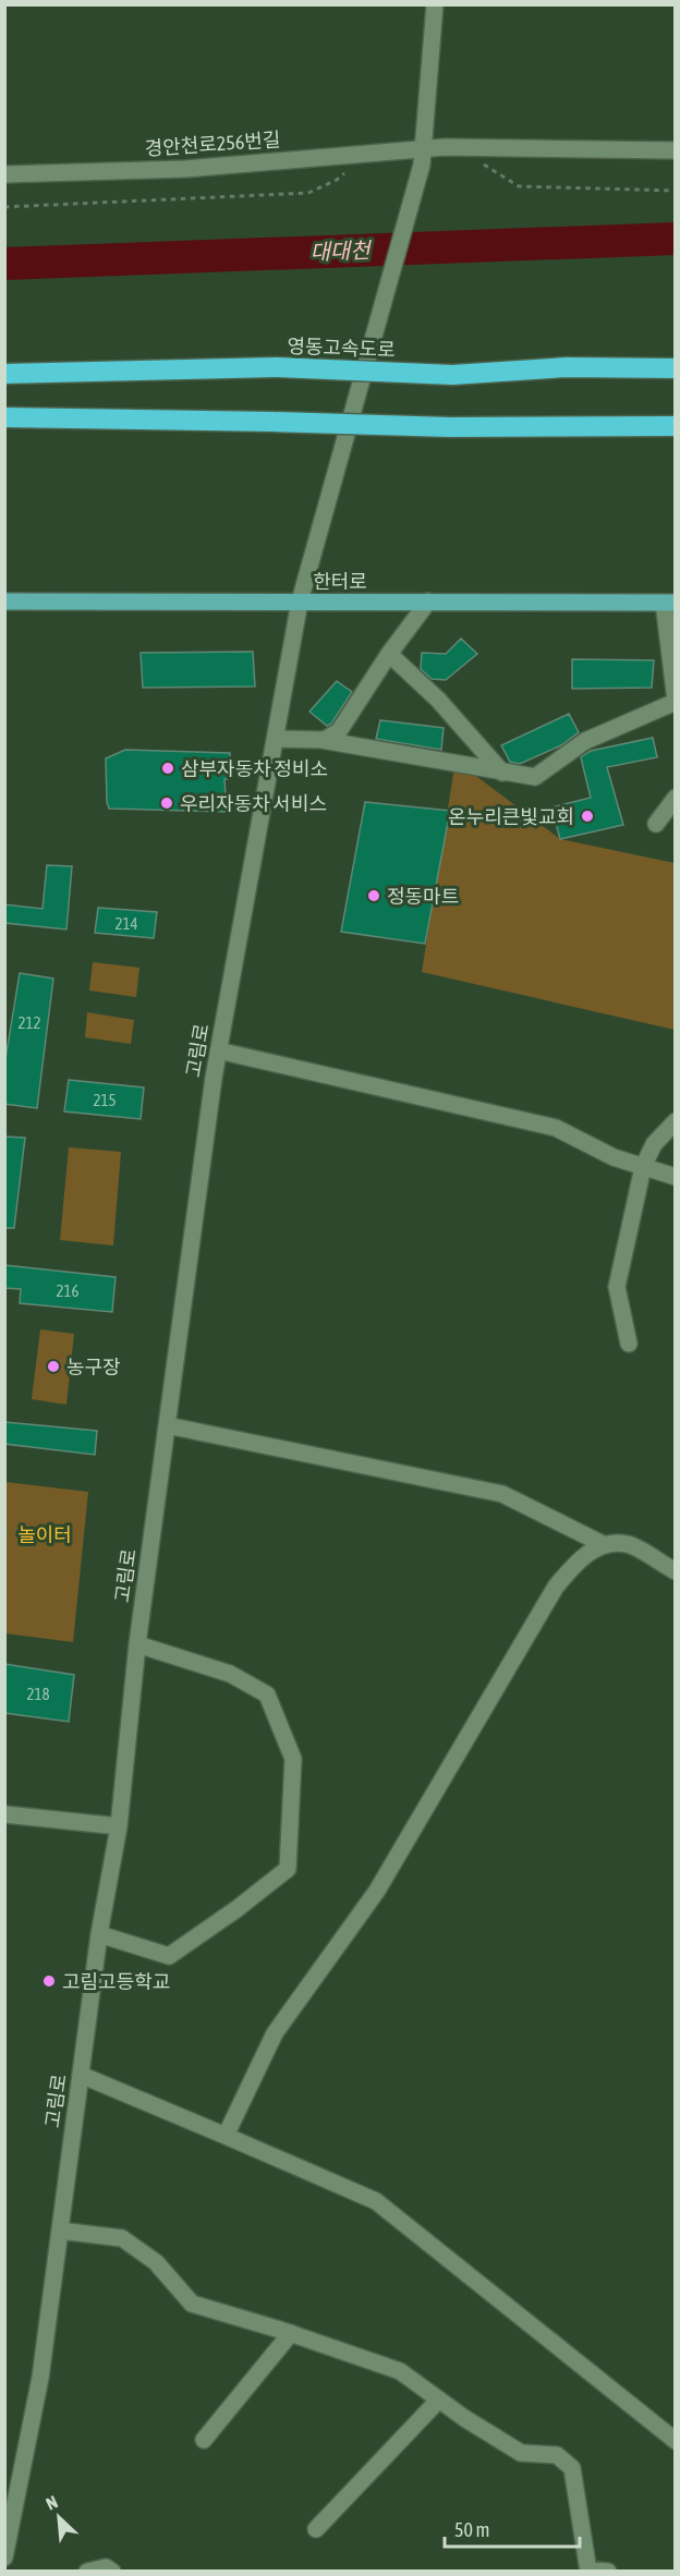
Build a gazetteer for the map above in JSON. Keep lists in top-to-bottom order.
{
  "streets": {
    "highway": ["영동고속도로"],
    "main road": ["한터로"],
    "street": ["경안천로256번길", "고림로"]
  },
  "crossings": [
    ["경안천로256번길", "고림로"],
    ["한터로", "고림로"]
  ],
  "water": ["대대천"],
  "parks": ["놀이터"],
  "places": [
    "삼부자동차 정비소",
    "우리자동차 서비스",
    "온누리큰빛교회",
    "정동마트",
    "농구장",
    "고림고등학교"
  ],
  "house_numbers": [
    "214",
    "212",
    "215",
    "216",
    "218"
  ],
  "scale_bar": "50 m",
  "north": "top left"
}
